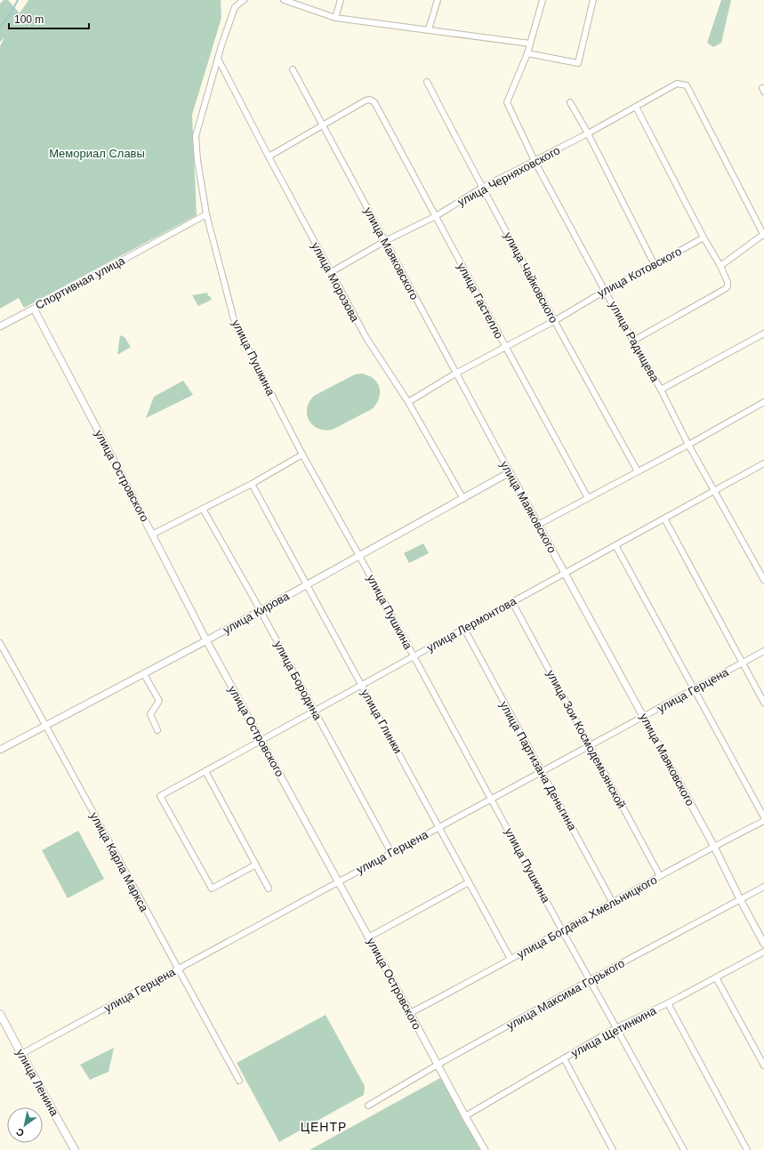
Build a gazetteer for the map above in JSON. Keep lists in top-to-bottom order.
{
  "streets": {
    "main road": ["улица Ленина"],
    "street": [
      "улица Черняховского",
      "улица Маяковского",
      "улица Котовского",
      "улица Чайковского",
      "улица Морозова",
      "Спортивная улица",
      "улица Гастелло",
      "улица Радищева",
      "улица Пушкина",
      "улица Островского",
      "улица Кирова",
      "улица Лермонтова",
      "улица Бородина",
      "улица Герцена",
      "улица Глинки",
      "улица Зои Космодемьянской",
      "улица Партизана Деньгина",
      "улица Карла Маркса",
      "улица Богдана Хмельницкого",
      "улица Максима Горького",
      "улица Щетинкина"
    ]
  },
  "crossings": [
    ["улица Черняховского", "улица Маяковского"],
    ["улица Черняховского", "улица Чайковского"],
    ["улица Черняховского", "улица Морозова"],
    ["улица Черняховского", "улица Гастелло"],
    ["улица Черняховского", "улица Радищева"],
    ["улица Маяковского", "улица Котовского"],
    ["улица Маяковского", "улица Гастелло"],
    ["улица Маяковского", "улица Кирова"],
    ["улица Маяковского", "улица Лермонтова"],
    ["улица Маяковского", "улица Герцена"],
    ["улица Маяковского", "улица Богдана Хмельницкого"],
    ["улица Маяковского", "улица Максима Горького"],
    ["улица Котовского", "улица Чайковского"],
    ["улица Котовского", "улица Морозова"],
    ["улица Котовского", "улица Гастелло"],
    ["улица Котовского", "улица Радищева"],
    ["улица Морозова", "улица Пушкина"],
    ["улица Морозова", "улица Кирова"],
    ["Спортивная улица", "улица Пушкина"],
    ["Спортивная улица", "улица Островского"],
    ["улица Радищева", "улица Лермонтова"],
    ["улица Пушкина", "улица Кирова"],
    ["улица Пушкина", "улица Лермонтова"],
    ["улица Пушкина", "улица Герцена"],
    ["улица Пушкина", "улица Богдана Хмельницкого"],
    ["улица Пушкина", "улица Максима Горького"],
    ["улица Пушкина", "улица Щетинкина"],
    ["улица Островского", "улица Кирова"],
    ["улица Островского", "улица Лермонтова"],
    ["улица Островского", "улица Герцена"],
    ["улица Островского", "улица Богдана Хмельницкого"],
    ["улица Островского", "улица Максима Горького"],
    ["улица Островского", "улица Щетинкина"],
    ["улица Кирова", "улица Бородина"],
    ["улица Кирова", "улица Глинки"],
    ["улица Кирова", "улица Карла Маркса"],
    ["улица Лермонтова", "улица Бородина"],
    ["улица Лермонтова", "улица Глинки"],
    ["улица Лермонтова", "улица Зои Космодемьянской"],
    ["улица Лермонтова", "улица Партизана Деньгина"],
    ["улица Бородина", "улица Герцена"],
    ["улица Герцена", "улица Глинки"],
    ["улица Герцена", "улица Зои Космодемьянской"],
    ["улица Герцена", "улица Партизана Деньгина"],
    ["улица Герцена", "улица Карла Маркса"],
    ["улица Герцена", "улица Ленина"],
    ["улица Глинки", "улица Богдана Хмельницкого"],
    ["улица Зои Космодемьянской", "улица Богдана Хмельницкого"],
    ["улица Партизана Деньгина", "улица Богдана Хмельницкого"]
  ],
  "districts": ["ЦЕНТР"],
  "parks": ["Мемориал Славы"],
  "scale_bar": "100 m",
  "north": "bottom left"
}
